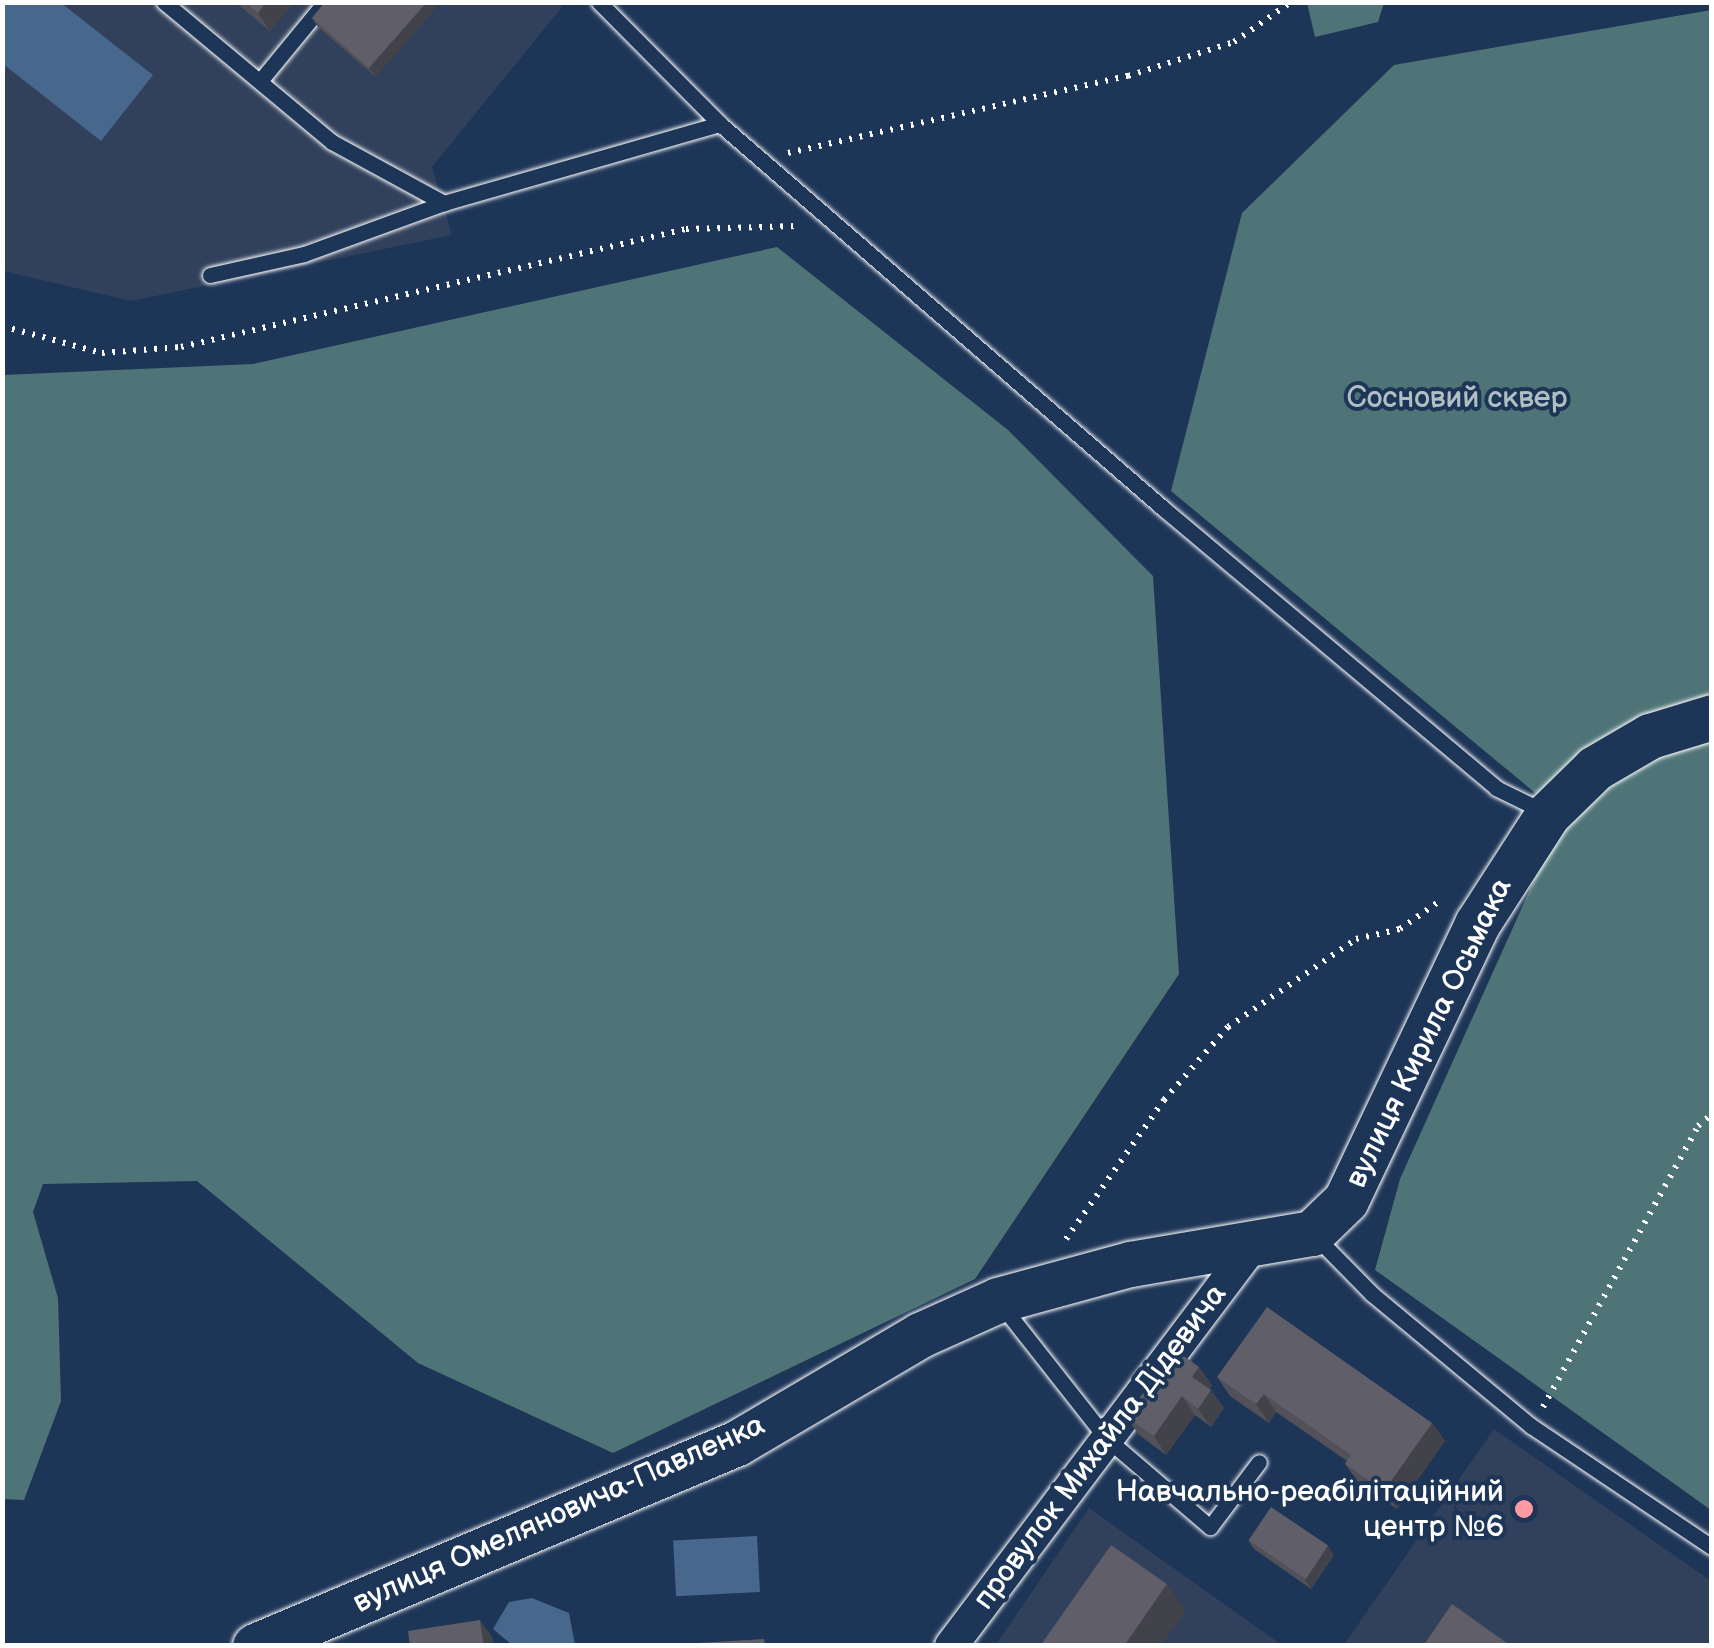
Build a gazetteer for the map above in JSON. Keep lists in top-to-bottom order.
{
  "streets": {
    "street": ["вулиця Кирила Осьмака", "провулок Михайла Дідевича", "вулиця Омеляновича-Павленка"]
  },
  "crossings": [
    ["вулиця Кирила Осьмака", "вулиця Омеляновича-Павленка"],
    ["провулок Михайла Дідевича", "вулиця Омеляновича-Павленка"]
  ],
  "parks": ["Сосновий сквер"],
  "places": ["Навчально-реабілітаційний центр №6"]
}
